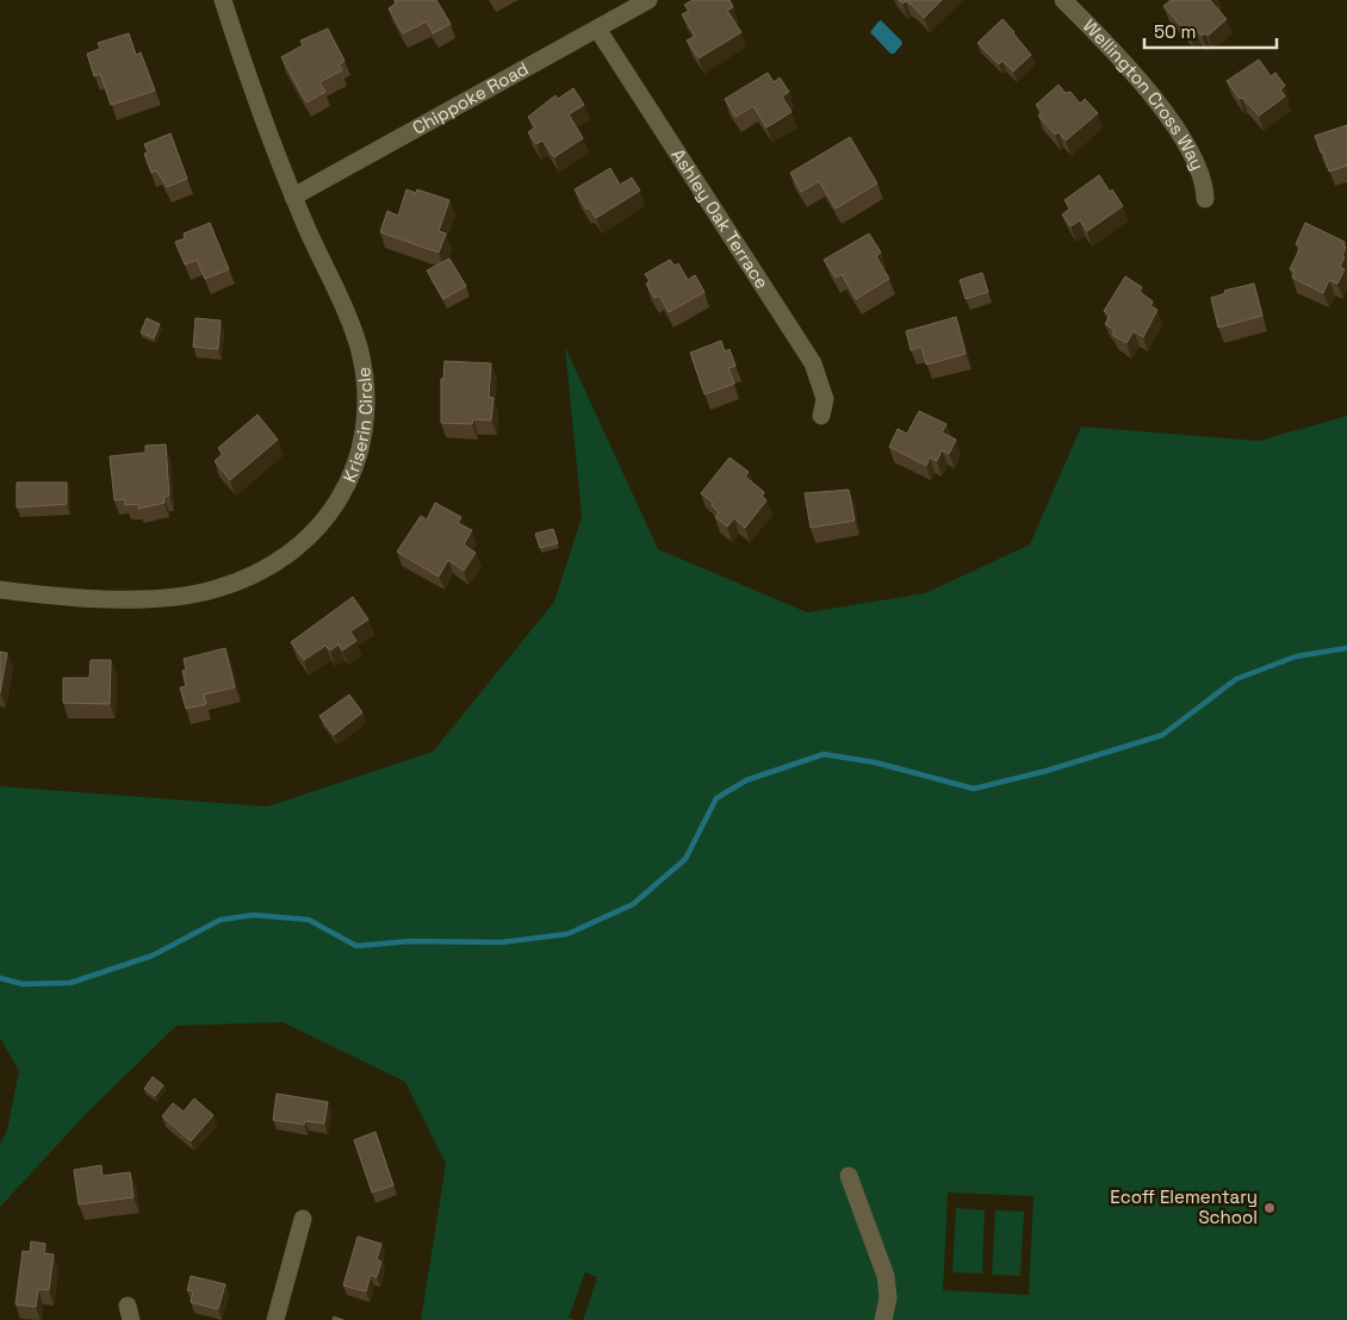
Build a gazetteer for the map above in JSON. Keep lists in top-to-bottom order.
{
  "streets": {
    "street": [
      "Wellington Cross Way",
      "Chippoke Road",
      "Ashley Oak Terrace",
      "Kriserin Circle"
    ]
  },
  "crossings": [
    ["Chippoke Road", "Ashley Oak Terrace"],
    ["Chippoke Road", "Kriserin Circle"]
  ],
  "places": ["Ecoff Elementary School"],
  "scale_bar": "50 m"
}
